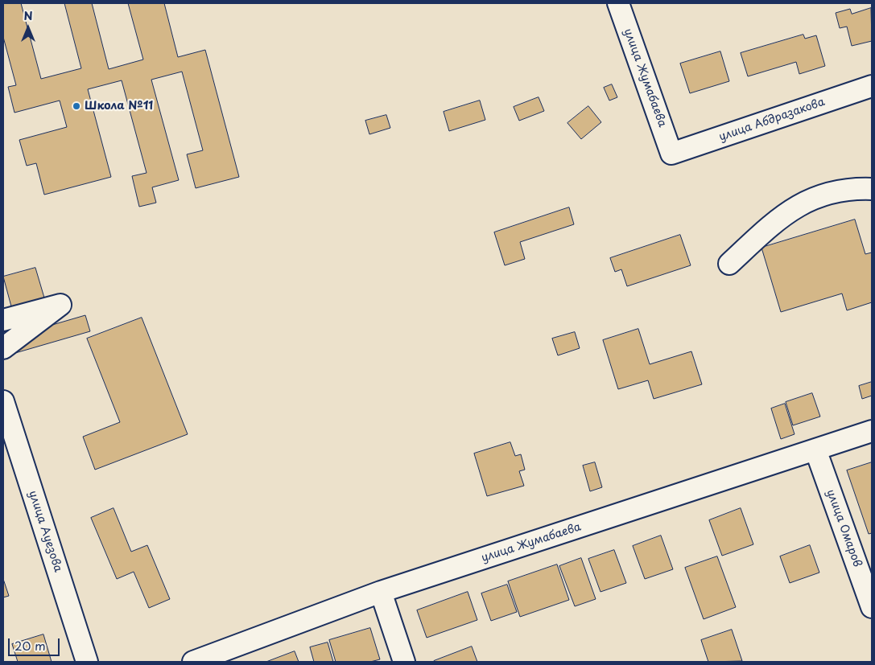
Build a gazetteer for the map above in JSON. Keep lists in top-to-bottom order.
{
  "streets": {
    "street": [
      "улица Жумабаева",
      "улица Абдразакова",
      "улица Омаров",
      "улица Ауезова"
    ]
  },
  "crossings": [
    ["улица Жумабаева", "улица Абдразакова"],
    ["улица Жумабаева", "улица Омаров"]
  ],
  "places": ["Школа №11"],
  "scale_bar": "20 m",
  "north": "top"
}
